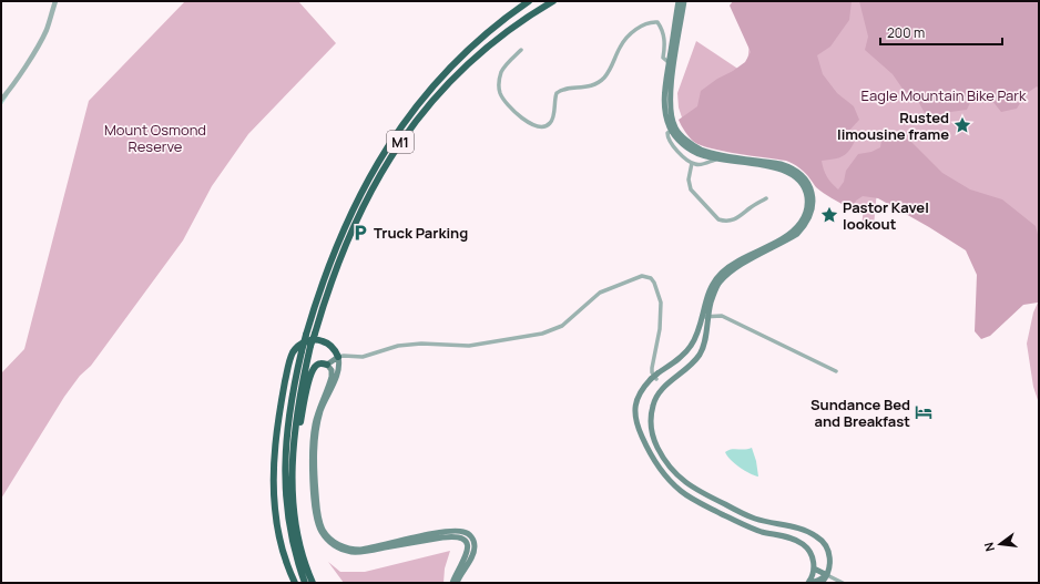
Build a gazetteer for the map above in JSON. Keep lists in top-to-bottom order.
{
  "streets": {
    "highway": ["M1"]
  },
  "parks": ["Eagle Mountain Bike Park", "Mount Osmond Reserve"],
  "places": {
    "place": ["Rusted limousine frame", "Pastor Kavel lookout"],
    "parking": ["Truck Parking"],
    "hotel": ["Sundance Bed and Breakfast"]
  },
  "scale_bar": "200 m",
  "north": "left"
}
